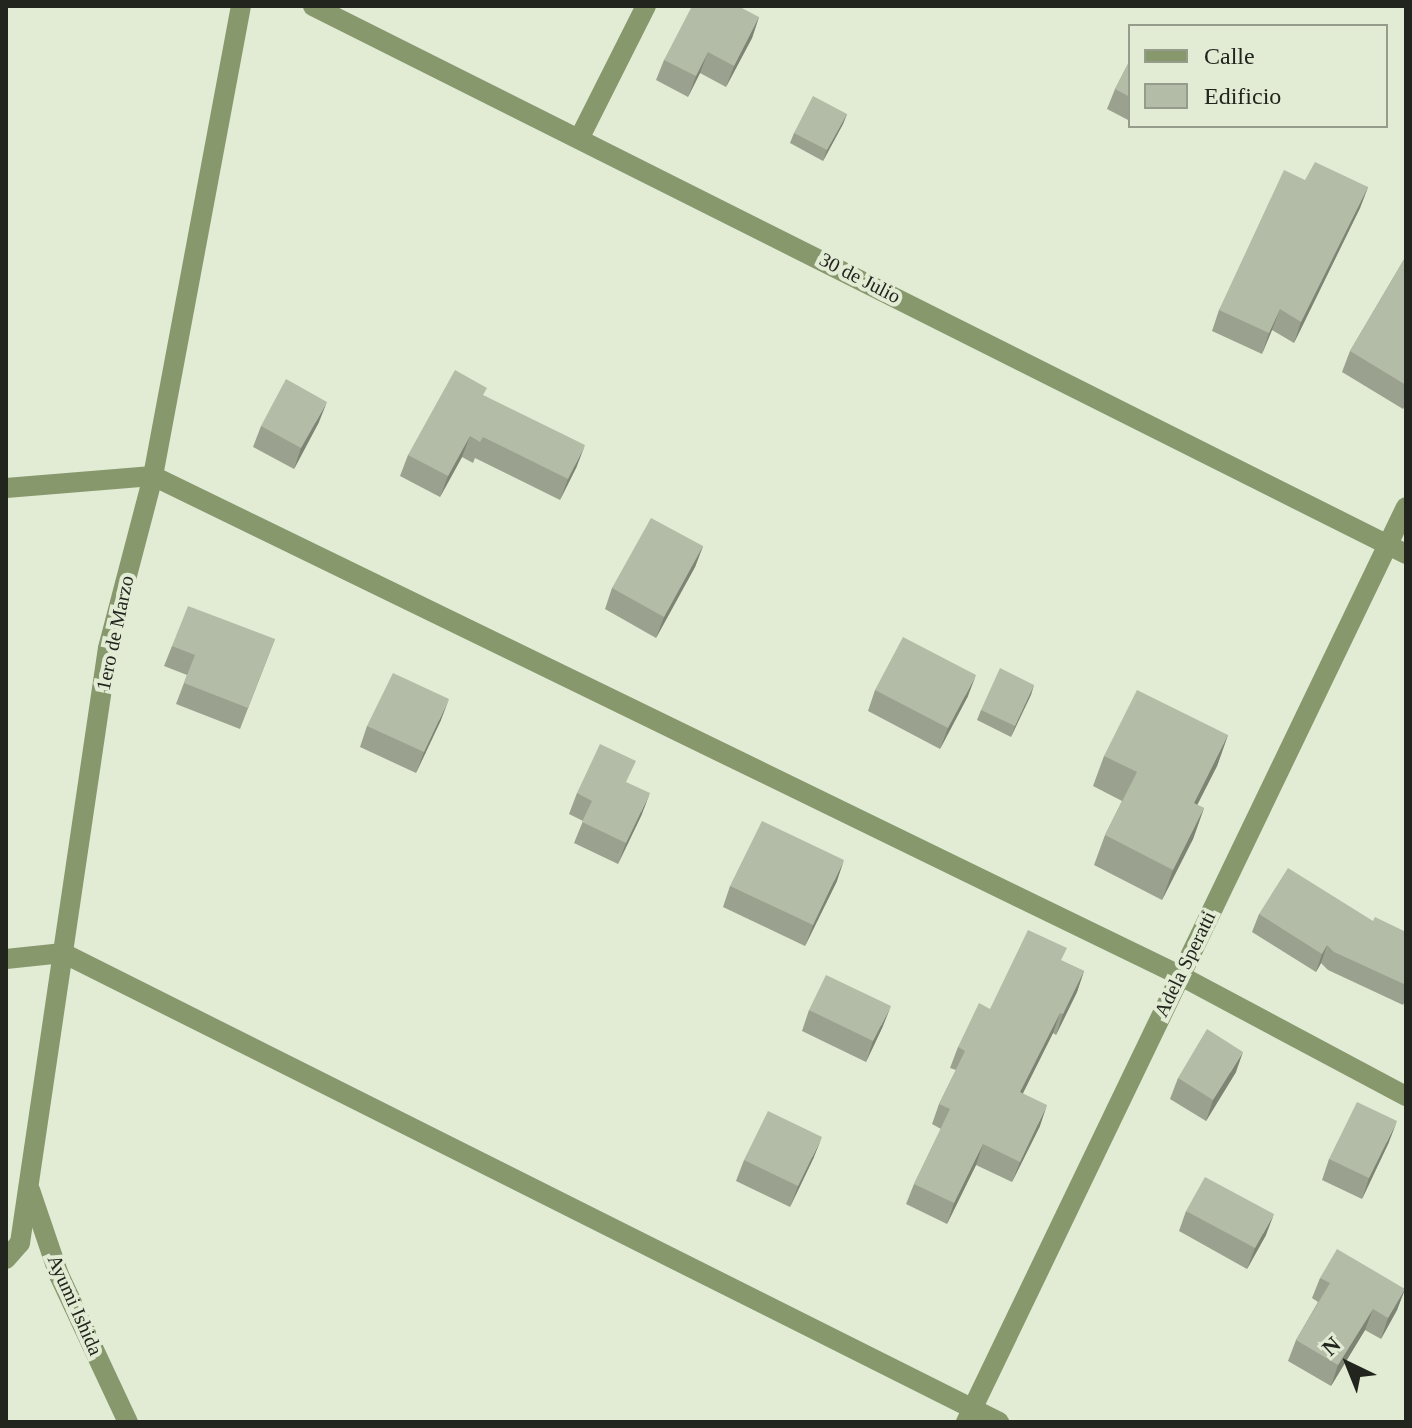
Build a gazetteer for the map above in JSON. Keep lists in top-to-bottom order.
{
  "streets": {
    "street": [
      "30 de Julio",
      "1ero de Marzo",
      "Adela Speratti",
      "Ayumi Ishida"
    ]
  },
  "crossings": [
    ["30 de Julio", "Adela Speratti"],
    ["1ero de Marzo", "Ayumi Ishida"]
  ],
  "legend": ["Calle", "Edificio"],
  "north": "top left"
}
